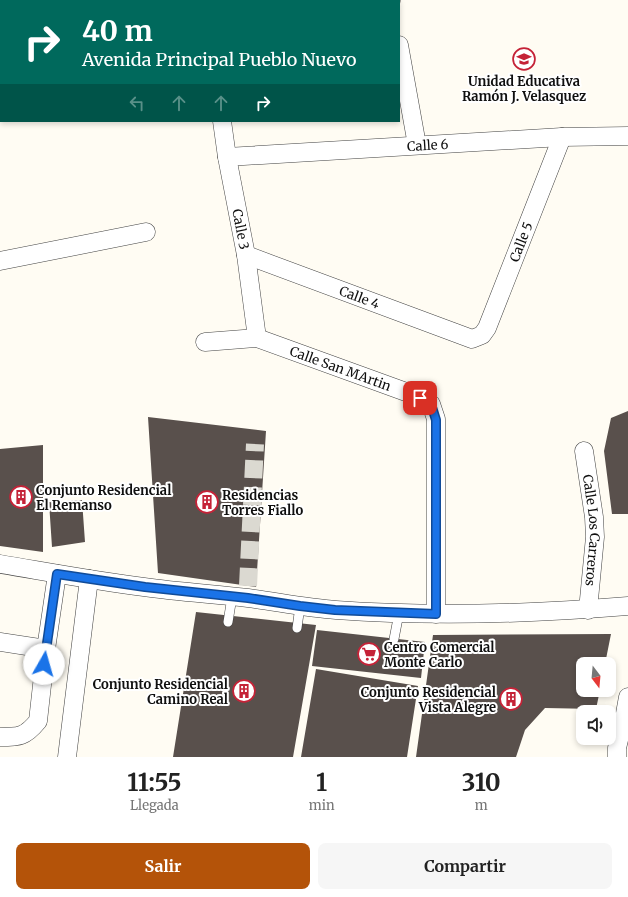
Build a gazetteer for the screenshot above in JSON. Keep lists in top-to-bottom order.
{
  "streets": {
    "street": [
      "Calle 6",
      "Calle 3",
      "Calle 5",
      "Calle 4",
      "Calle San MArtin",
      "Calle Los Carreros"
    ]
  },
  "crossings": [
    ["Calle 6", "Calle 3"],
    ["Calle 6", "Calle 5"],
    ["Calle 3", "Calle 4"],
    ["Calle 3", "Calle San MArtin"],
    ["Calle 5", "Calle 4"]
  ],
  "places": {
    "school or university": ["Unidad Educativa Ramón J. Velasquez"],
    "building": [
      "Conjunto Residencial El Remanso",
      "Residencias Torres Fiallo",
      "Conjunto Residencial Camino Real",
      "Conjunto Residencial Vista Alegre"
    ],
    "supermarket": ["Centro Comercial Monte Carlo"]
  },
  "north": "bottom",
  "page": {
    "turn": ["40 m", "Avenida Principal Pueblo Nuevo"],
    "eta": [
      "11:55",
      "Llegada",
      "1",
      "min",
      "310",
      "m"
    ],
    "buttons": ["Salir", "Compartir"]
  }
}
